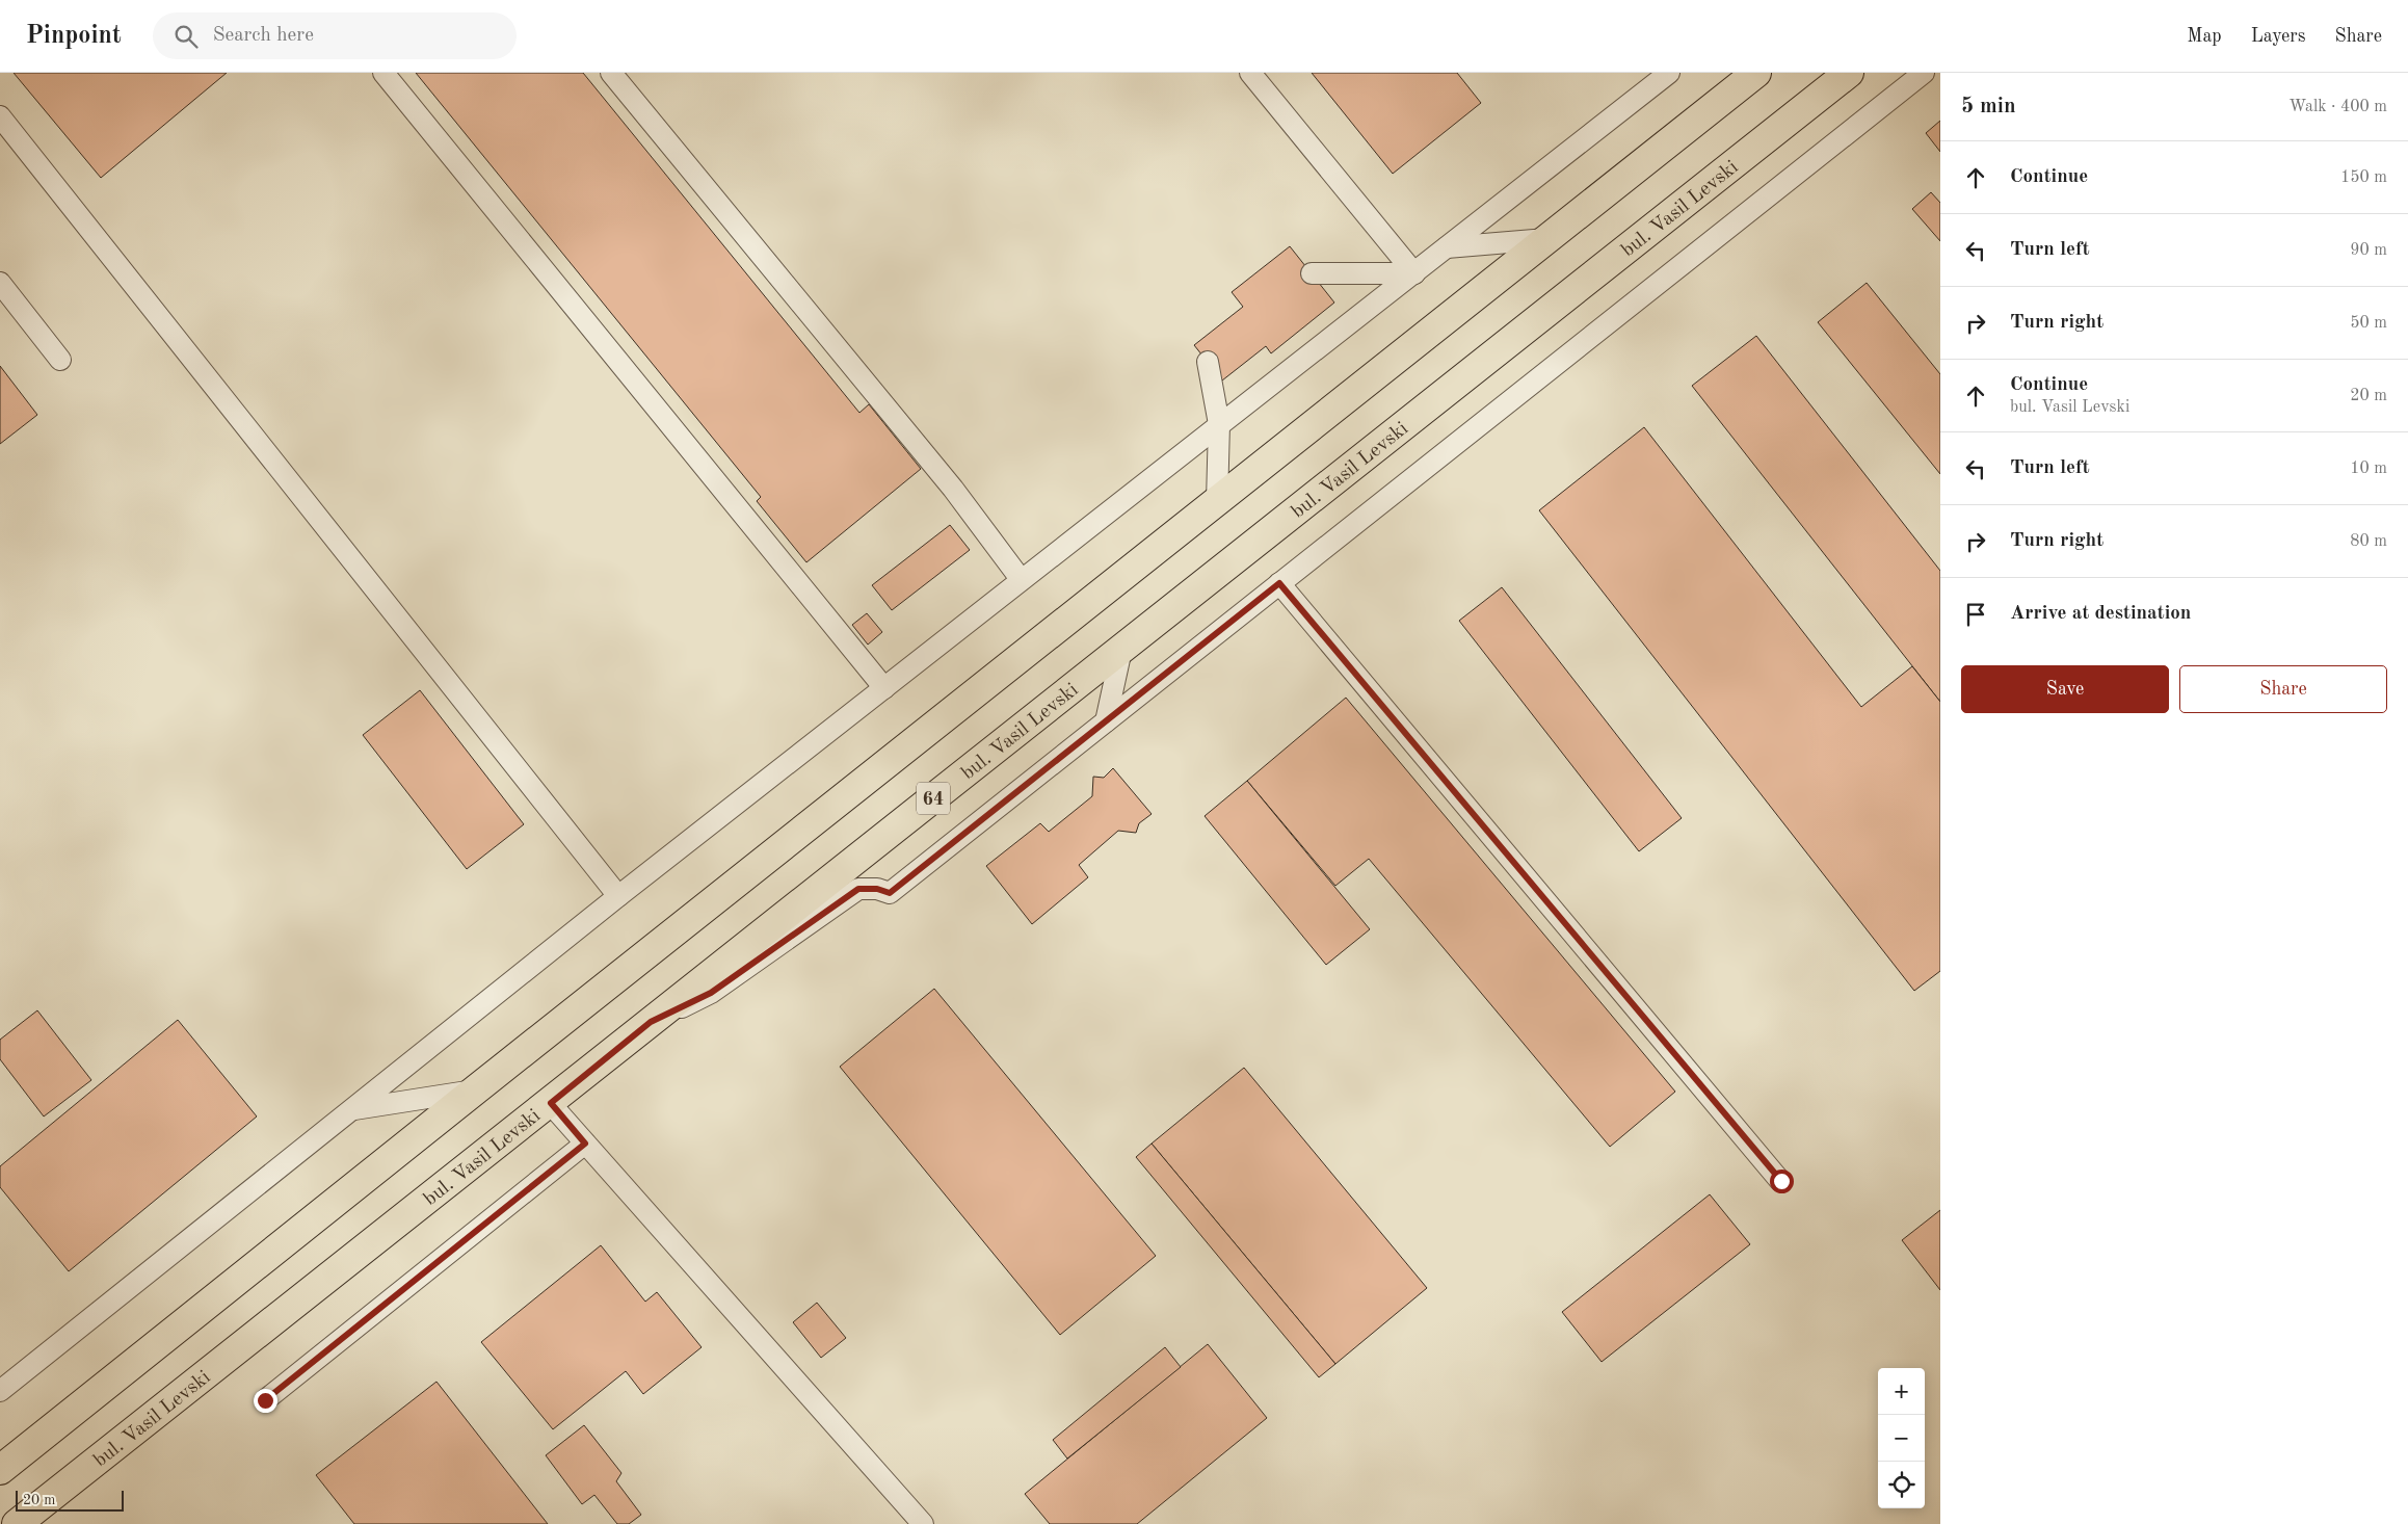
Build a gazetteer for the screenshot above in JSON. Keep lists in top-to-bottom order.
{
  "streets": {
    "main road": ["bul. Vasil Levski", "64"]
  },
  "scale_bar": "20 m",
  "page": {
    "header": "Pinpoint",
    "search": "Search here",
    "nav": ["Map", "Layers", "Share"],
    "heading": ["5 min", "Walk · 400 m"],
    "list": [
      ["Continue", "150 m"],
      ["Turn left", "90 m"],
      ["Turn right", "50 m"],
      ["Continue", "bul. Vasil Levski", "20 m"],
      ["Turn left", "10 m"],
      ["Turn right", "80 m"],
      "Arrive at destination"
    ],
    "buttons": ["Save", "Share"],
    "map_buttons": ["+", "−"],
    "scale": "20 m"
  }
}
